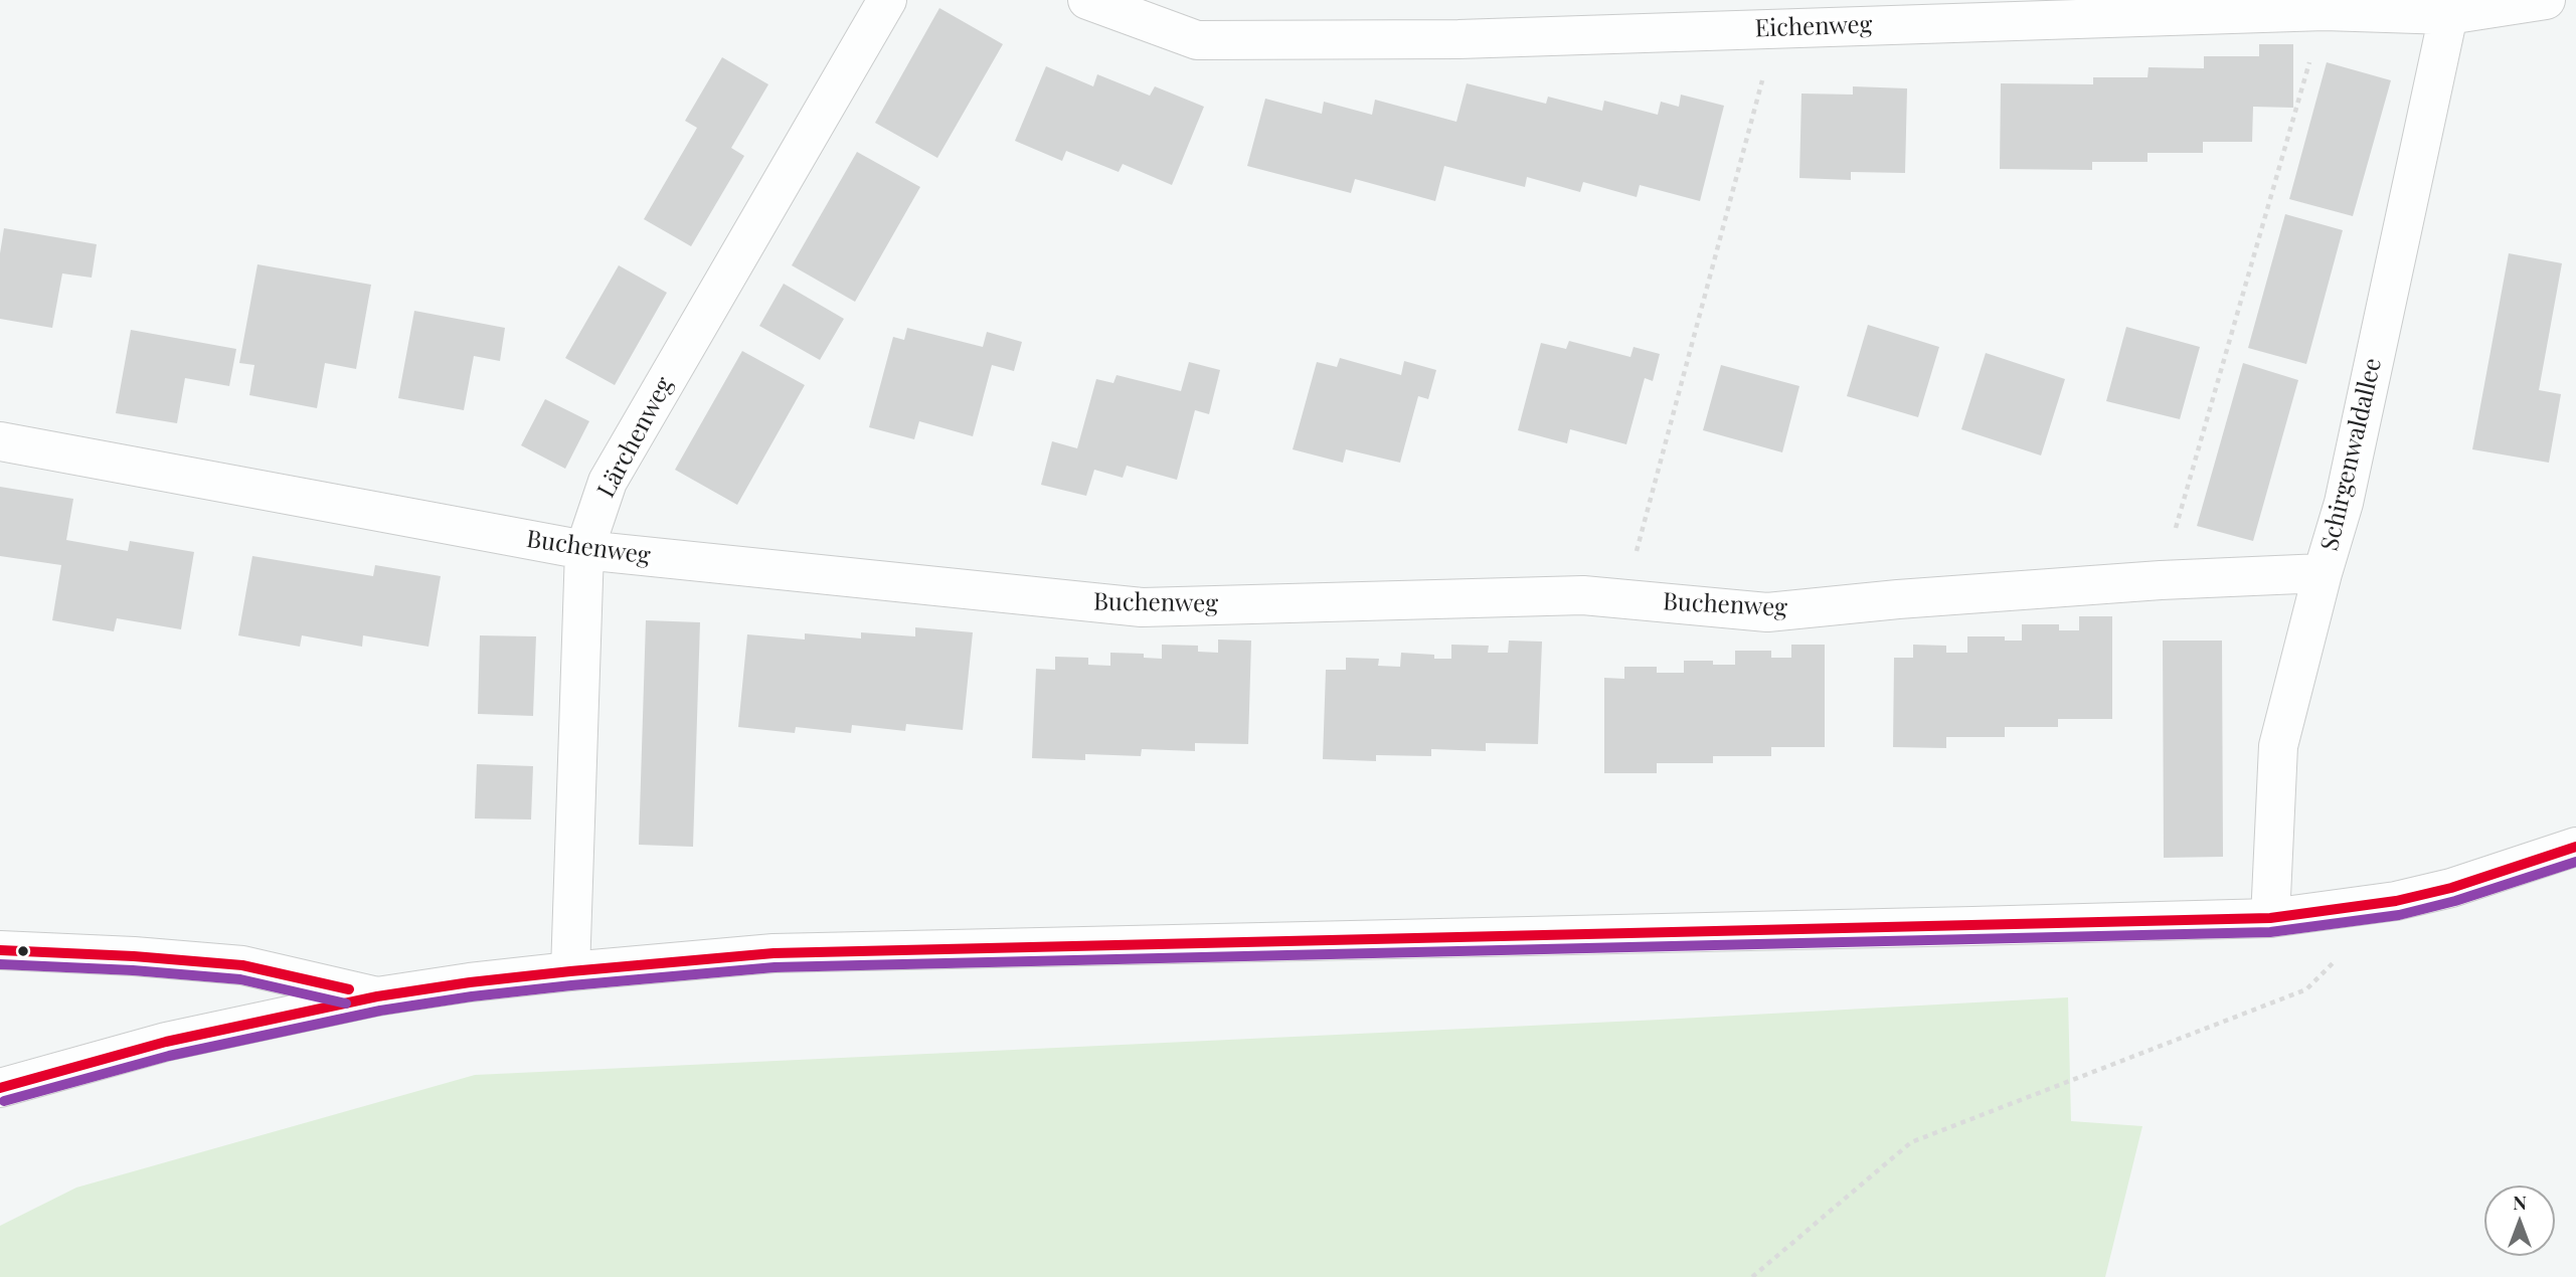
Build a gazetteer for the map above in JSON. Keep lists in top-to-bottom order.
{
  "streets": {
    "street": [
      "Eichenweg",
      "Lärchenweg",
      "Schirgenwaldallee",
      "Buchenweg"
    ]
  },
  "crossings": [
    ["Eichenweg", "Schirgenwaldallee"],
    ["Lärchenweg", "Buchenweg"],
    ["Schirgenwaldallee", "Buchenweg"]
  ],
  "north": "top"
}
